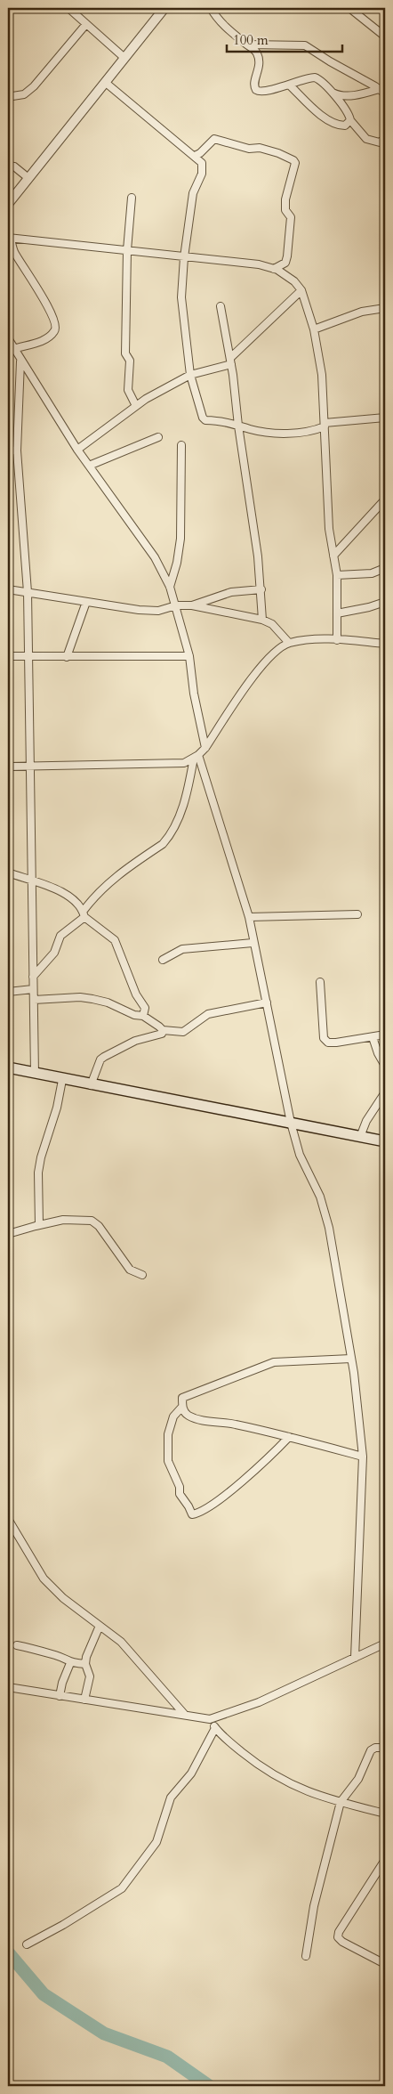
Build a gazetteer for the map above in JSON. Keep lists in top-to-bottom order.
{
  "scale_bar": "100 m"
}
